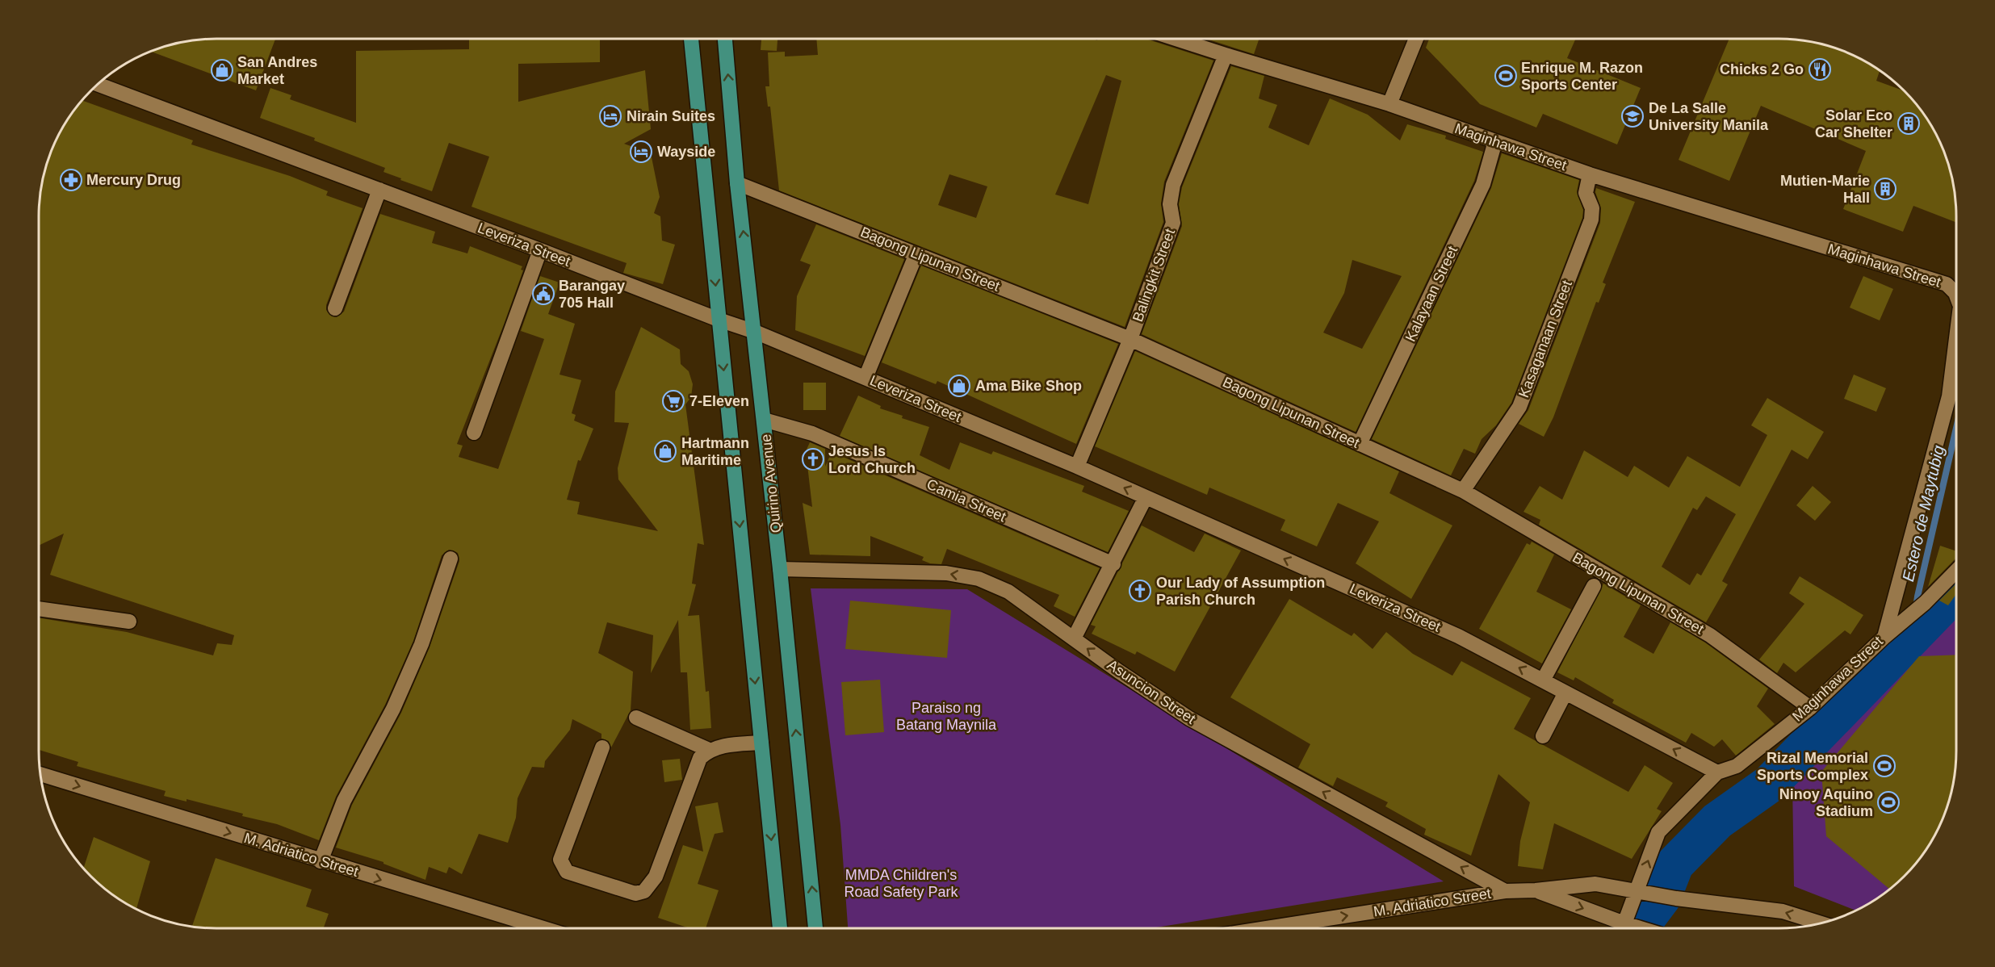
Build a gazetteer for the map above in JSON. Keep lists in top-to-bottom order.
{
  "streets": {
    "main road": ["Quirino Avenue"],
    "street": [
      "Maginhawa Street",
      "Leveriza Street",
      "Bagong Lipunan Street",
      "Balingkit Street",
      "Kalayaan Street",
      "Kasaganaan Street",
      "Camia Street",
      "Asuncion Street",
      "M. Adriatico Street"
    ]
  },
  "crossings": [
    ["Maginhawa Street", "Leveriza Street"],
    ["Maginhawa Street", "Bagong Lipunan Street"],
    ["Maginhawa Street", "Balingkit Street"],
    ["Maginhawa Street", "Kalayaan Street"],
    ["Maginhawa Street", "Kasaganaan Street"],
    ["Maginhawa Street", "M. Adriatico Street"],
    ["Leveriza Street", "Balingkit Street"],
    ["Leveriza Street", "Quirino Avenue"],
    ["Bagong Lipunan Street", "Balingkit Street"],
    ["Bagong Lipunan Street", "Kalayaan Street"],
    ["Bagong Lipunan Street", "Kasaganaan Street"],
    ["Bagong Lipunan Street", "Quirino Avenue"],
    ["Quirino Avenue", "Camia Street"],
    ["Quirino Avenue", "Asuncion Street"],
    ["Asuncion Street", "M. Adriatico Street"]
  ],
  "one_way": ["Leveriza Street", "Asuncion Street"],
  "water": ["Estero de Maytubig"],
  "parks": ["Paraiso ng Batang Maynila", "MMDA Children's Road Safety Park"],
  "places": {
    "restaurant": ["Chicks 2 Go"],
    "shop": ["San Andres Market", "Ama Bike Shop", "Hartmann Maritime"],
    "sports": ["Enrique M. Razon Sports Center", "Rizal Memorial Sports Complex", "Ninoy Aquino Stadium"],
    "hotel": ["Nirain Suites", "Wayside"],
    "school or university": ["De La Salle University Manila"],
    "building": ["Solar Eco Car Shelter", "Mutien-Marie Hall"],
    "pharmacy": ["Mercury Drug"],
    "public building": ["Barangay 705 Hall"],
    "supermarket": ["7-Eleven"],
    "church": ["Jesus Is Lord Church", "Our Lady of Assumption Parish Church"]
  }
}
